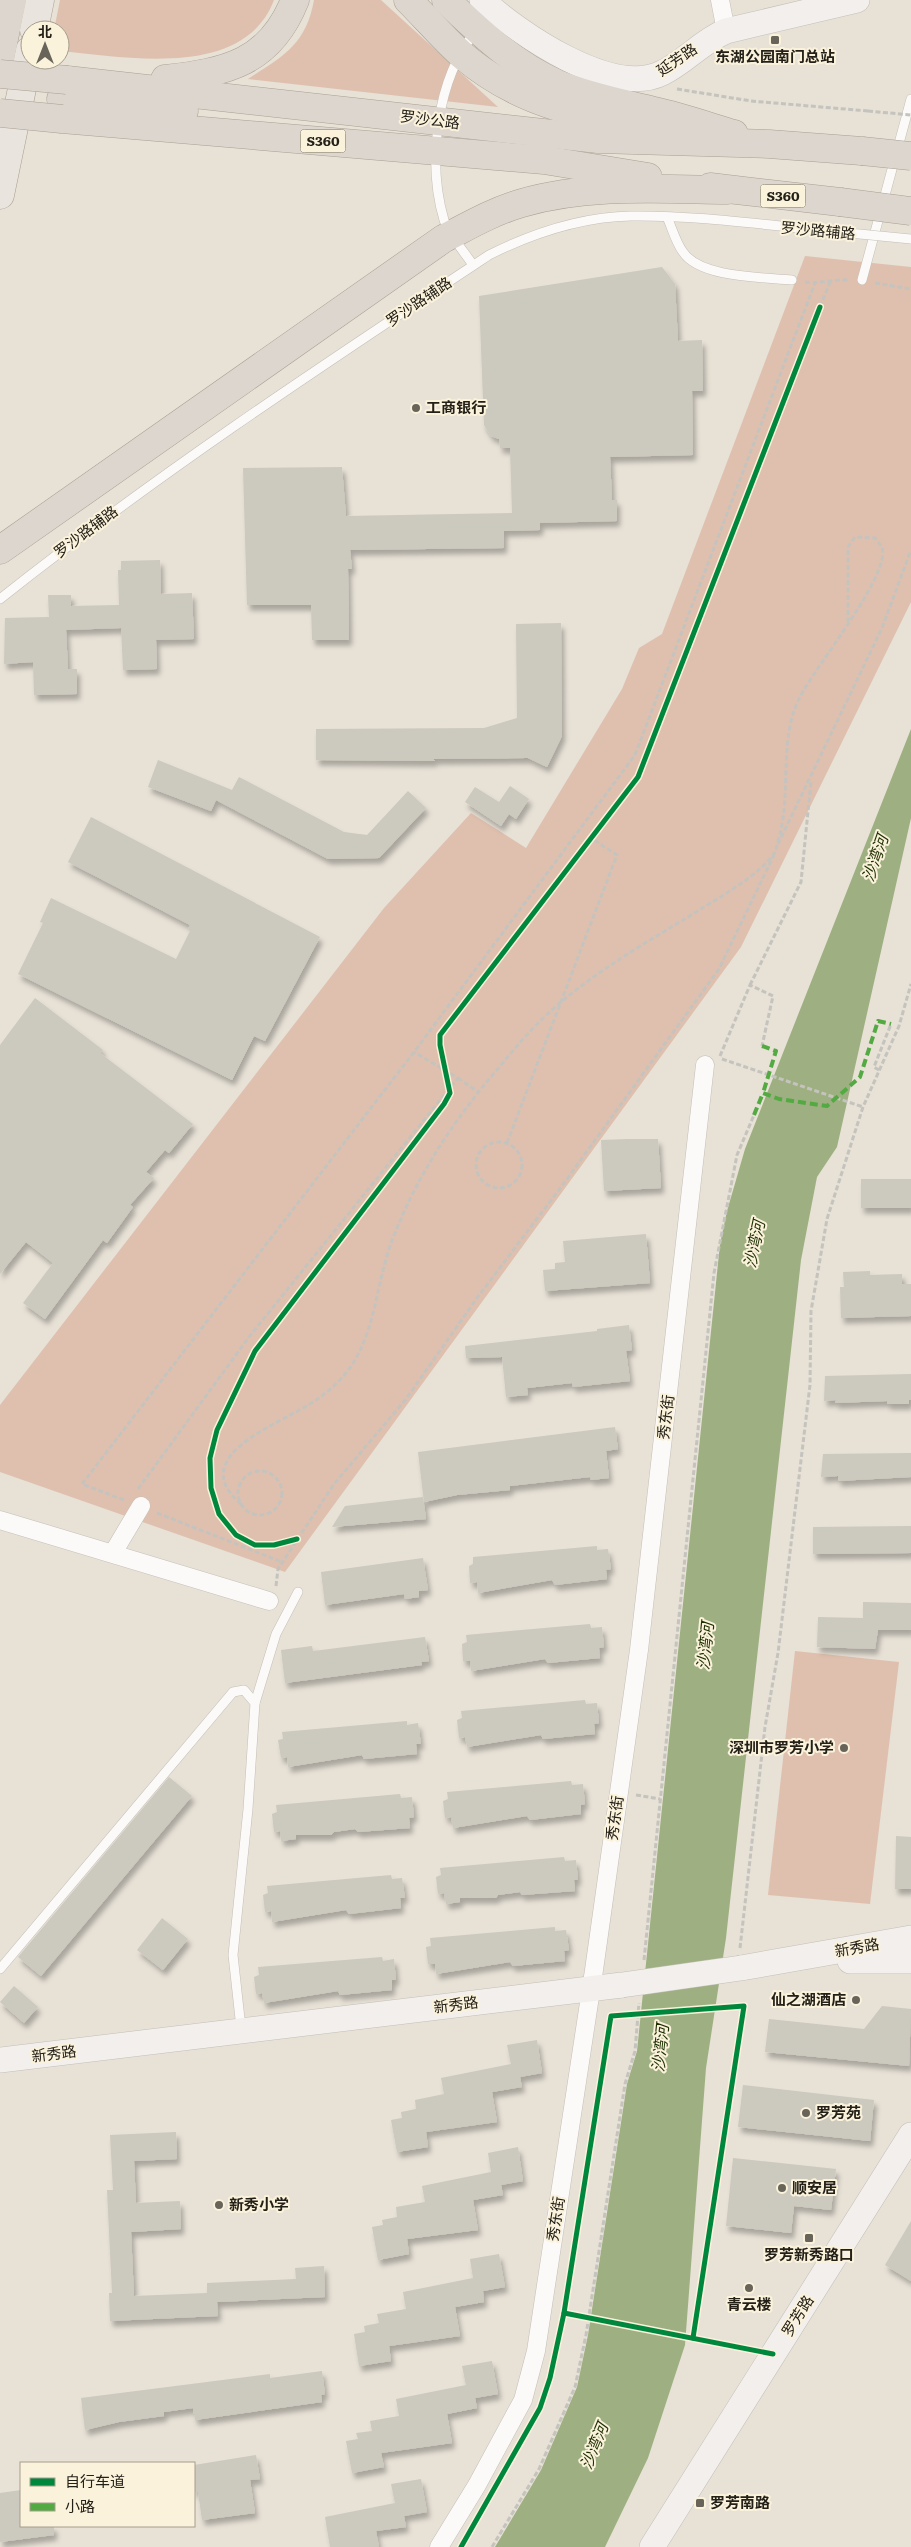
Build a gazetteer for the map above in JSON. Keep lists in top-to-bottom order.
{
  "streets": {
    "highway": ["罗沙公路", "S360"],
    "main road": ["延芳路", "新秀路", "罗芳路"],
    "street": ["秀东街"],
    "lane": ["罗沙路辅路"]
  },
  "crossings": [
    ["秀东街", "新秀路"]
  ],
  "water": ["沙湾河"],
  "places": {
    "transit": ["东湖公园南门总站", "罗芳新秀路口", "罗芳南路"],
    "other": [
      "工商银行",
      "深圳市罗芳小学",
      "仙之湖酒店",
      "罗芳苑",
      "顺安居",
      "新秀小学",
      "青云楼"
    ]
  },
  "legend": ["自行车道", "小路"],
  "north": "top"
}
